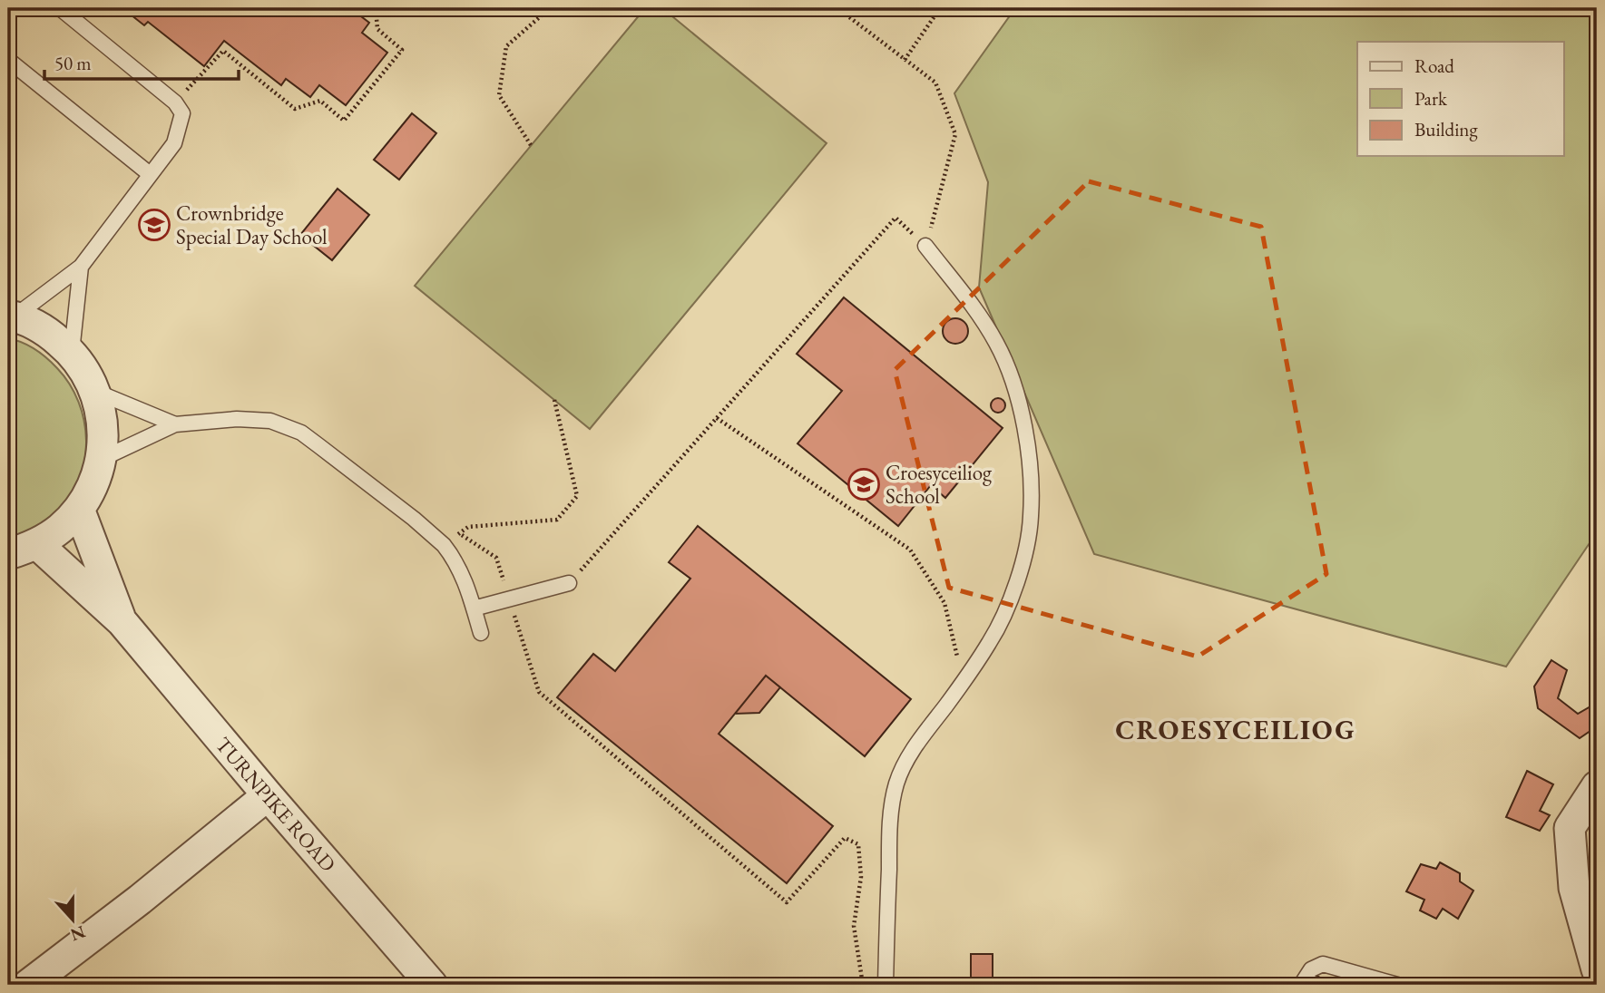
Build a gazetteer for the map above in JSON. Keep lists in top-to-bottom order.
{
  "streets": {
    "street": ["TURNPIKE ROAD"]
  },
  "districts": ["CROESYCEILIOG"],
  "places": {
    "school or university": ["Crownbridge Special Day School", "Croesyceiliog School"]
  },
  "legend": ["Road", "Park", "Building"],
  "scale_bar": "50 m",
  "north": "bottom"
}
